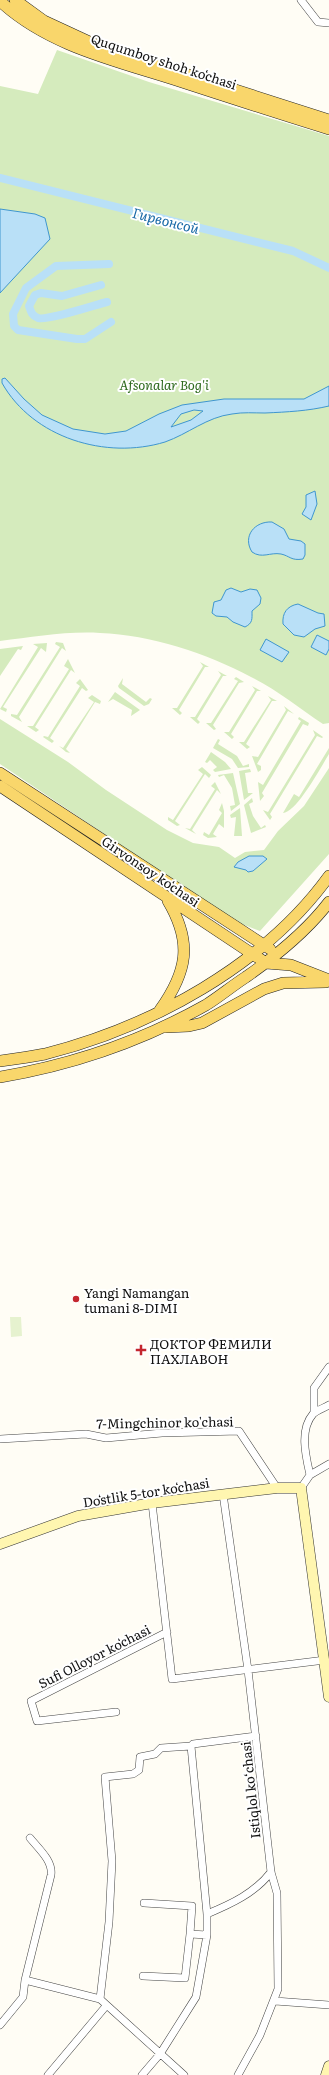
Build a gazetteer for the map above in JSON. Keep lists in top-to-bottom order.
{
  "streets": {
    "main road": ["Ququmboy shoh koʻchasi", "Girvonsoy koʻchasi"],
    "street": [
      "7-Mingchinor ko'chasi",
      "Doʻstlik 5-tor koʻchasi",
      "Sufi Olloyor koʻchasi",
      "Istiqlol ko‘chasi"
    ]
  },
  "crossings": [
    ["7-Mingchinor ko'chasi", "Doʻstlik 5-tor koʻchasi"],
    ["Doʻstlik 5-tor koʻchasi", "Sufi Olloyor koʻchasi"],
    ["Doʻstlik 5-tor koʻchasi", "Istiqlol ko‘chasi"],
    ["Sufi Olloyor koʻchasi", "Istiqlol ko‘chasi"]
  ],
  "water": ["Гирвонсой"],
  "parks": ["Afsonalar Bog'i"],
  "places": {
    "other": ["Yangi Namangan tumani 8-DIMI"],
    "health": ["ДОКТОР ФЕМИЛИ ПАХЛАВОН"]
  }
}
